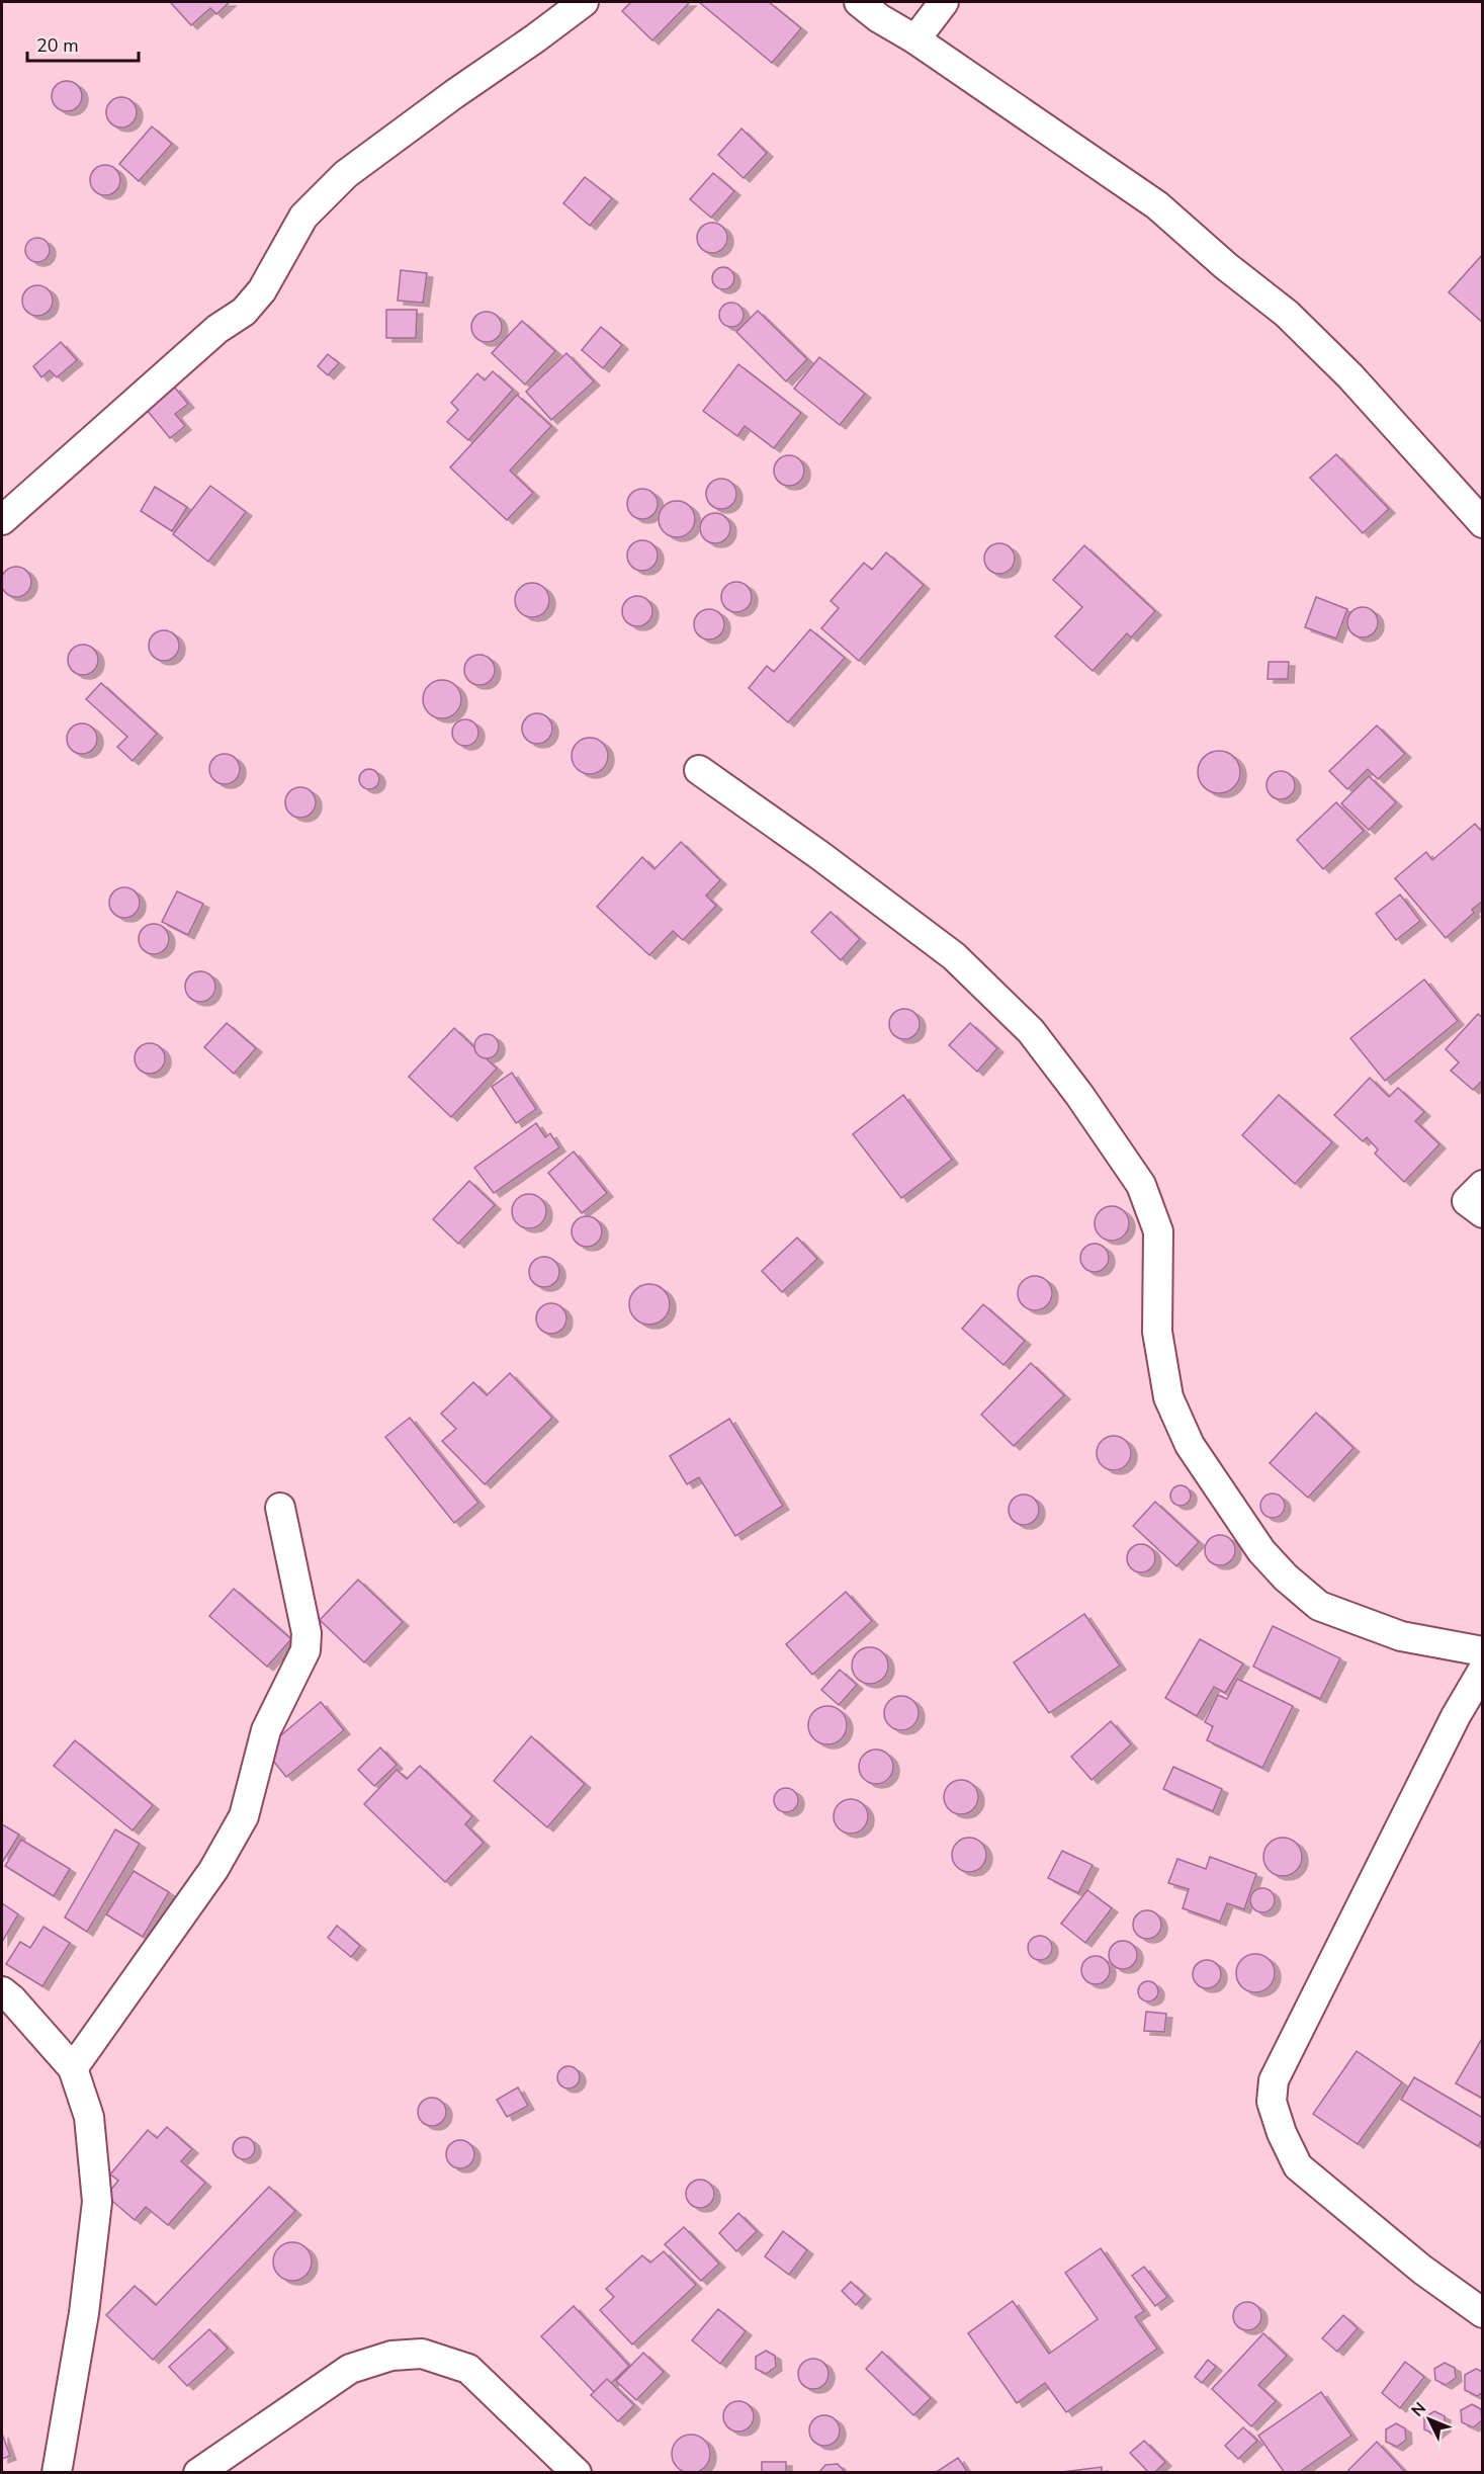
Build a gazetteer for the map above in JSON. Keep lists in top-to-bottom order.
{
  "scale_bar": "20 m",
  "north": "top left"
}
